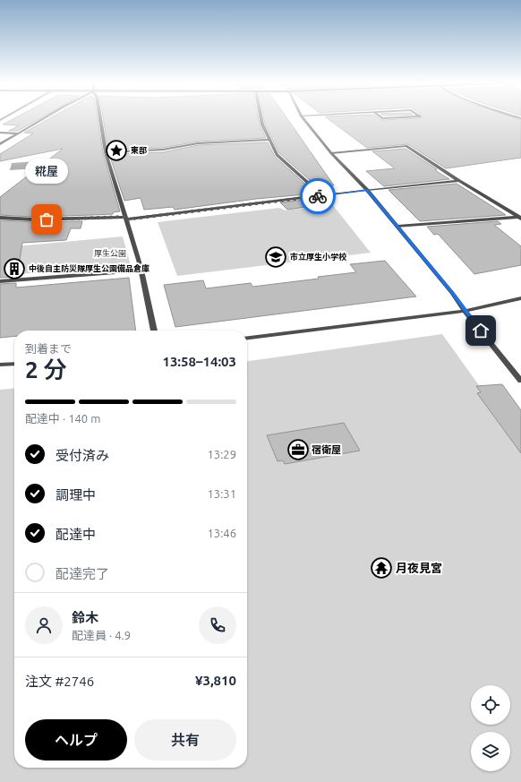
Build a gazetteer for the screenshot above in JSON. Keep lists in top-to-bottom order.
{
  "parks": ["厚生公園"],
  "places": {
    "place": ["東邸"],
    "other": ["糀屋"],
    "school or university": ["市立厚生小学校"],
    "building": ["中後自主防災隊厚生公園備品倉庫"],
    "office": ["宿衛屋"],
    "temple": ["月夜見宮"]
  },
  "page": {
    "bubble": "糀屋",
    "heading": ["2 分", "到着まで", "13:58–14:03"],
    "panel": [
      "鈴木",
      "配達員 · 4.9",
      "注文 #2746",
      "¥3,810"
    ],
    "bar": "配達中 · 140 m",
    "list": [
      ["受付済み", "13:29"],
      ["調理中", "13:31"],
      ["配達中", "13:46"],
      "配達完了"
    ],
    "buttons": ["ヘルプ", "共有"]
  }
}
